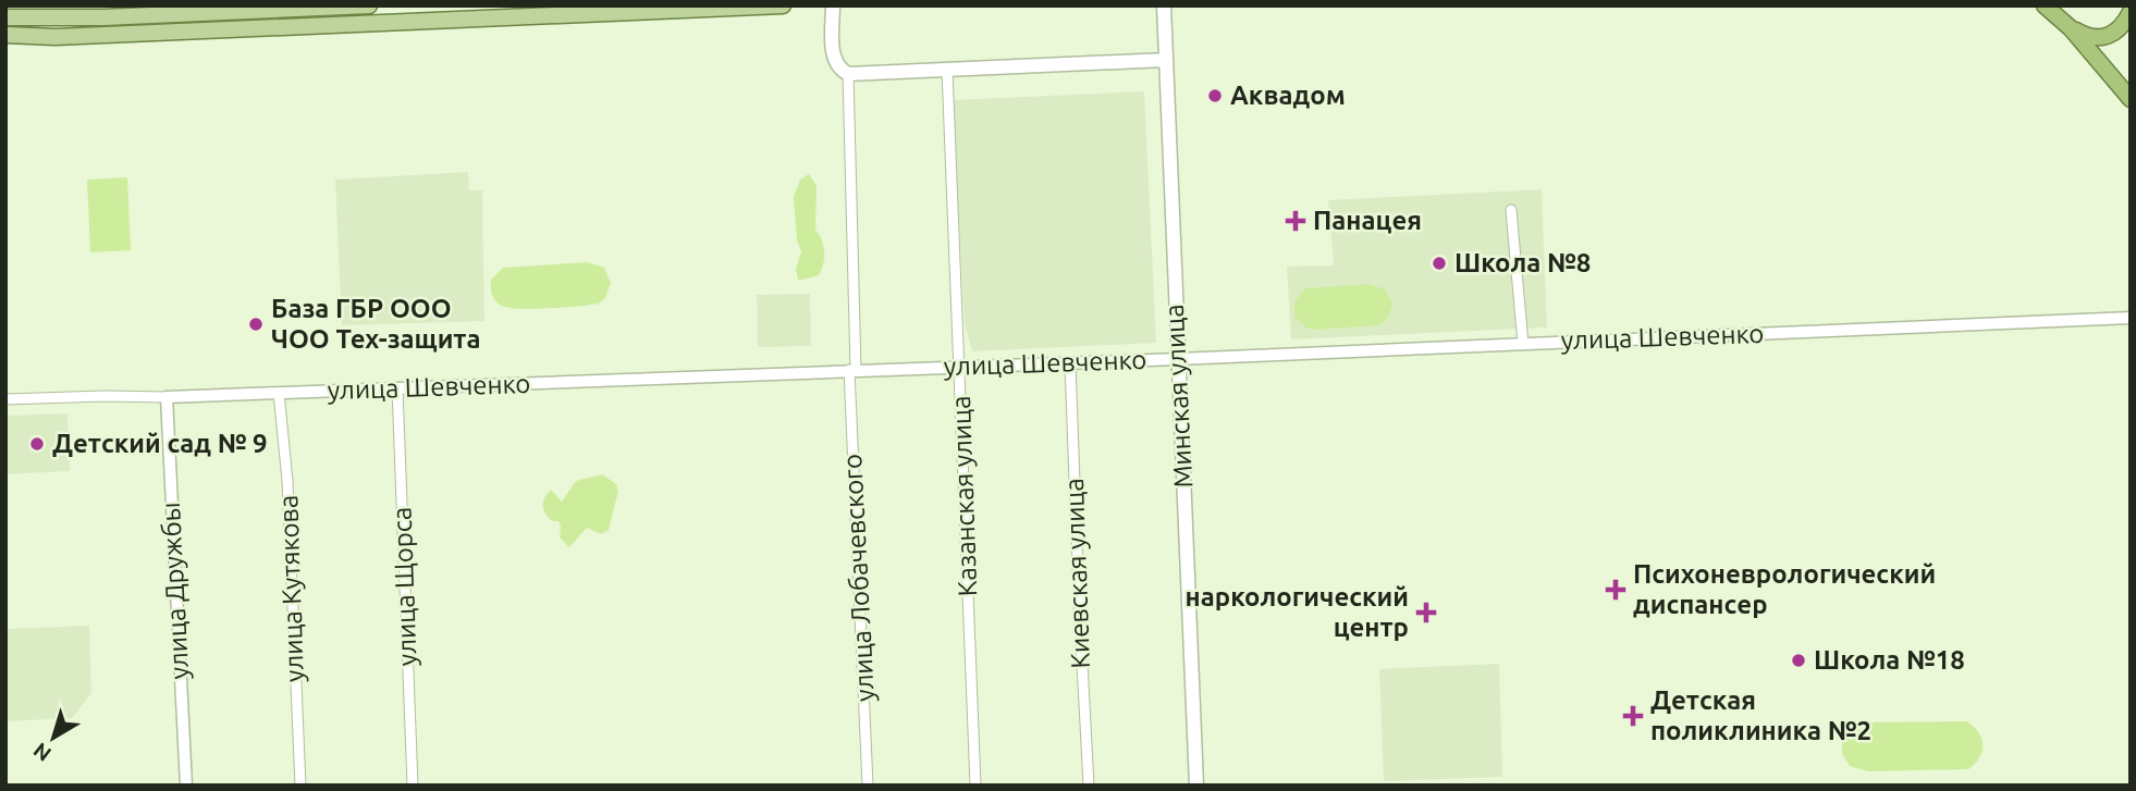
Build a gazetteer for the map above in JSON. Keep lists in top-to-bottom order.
{
  "streets": {
    "main road": ["Минская улица"],
    "street": [
      "улица Шевченко",
      "Казанская улица",
      "Киевская улица",
      "улица Лобачевского",
      "улица Щорса",
      "улица Кутякова",
      "улица Дружбы"
    ]
  },
  "crossings": [
    ["улица Шевченко", "Минская улица"],
    ["улица Шевченко", "Казанская улица"],
    ["улица Шевченко", "Киевская улица"],
    ["улица Шевченко", "улица Лобачевского"],
    ["улица Шевченко", "улица Щорса"],
    ["улица Шевченко", "улица Кутякова"],
    ["улица Шевченко", "улица Дружбы"]
  ],
  "places": {
    "other": [
      "Аквадом",
      "Школа №8",
      "База ГБР ООО ЧОО Тех-защита",
      "Детский сад № 9",
      "Школа №18"
    ],
    "health": [
      "Панацея",
      "Психоневрологический диспансер",
      "наркологический центр",
      "Детская поликлиника №2"
    ]
  },
  "north": "bottom left"
}
